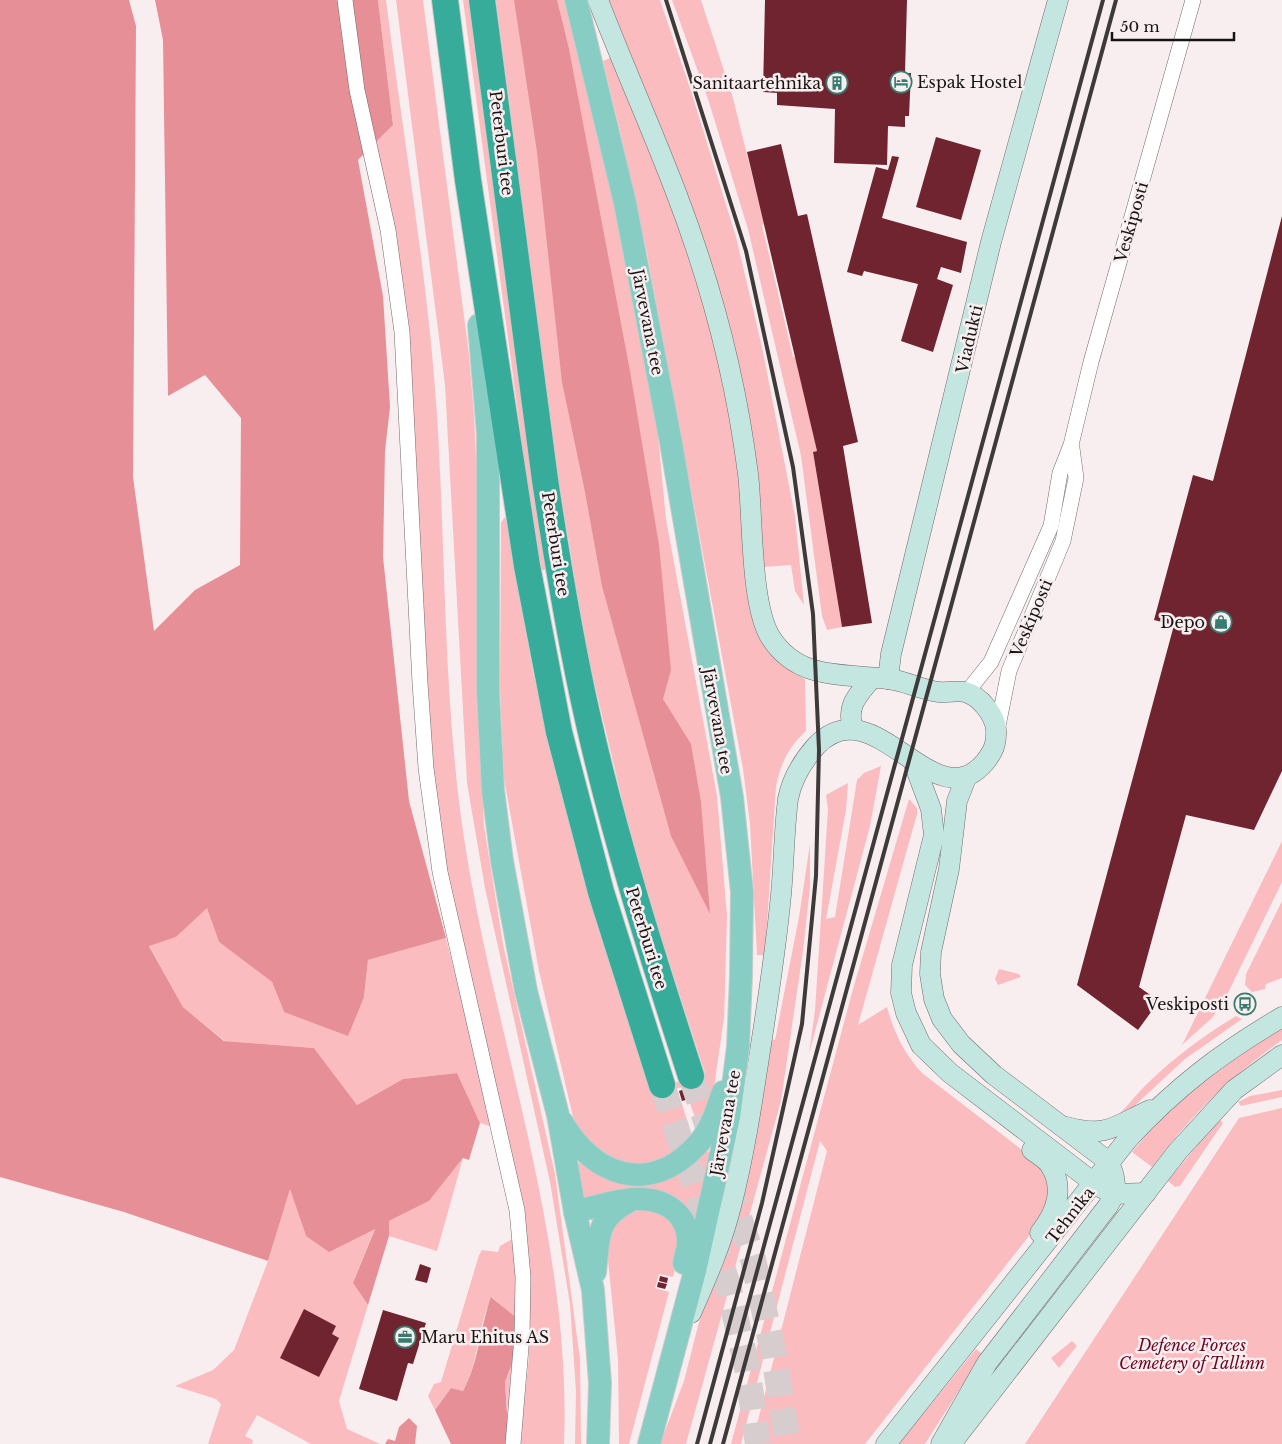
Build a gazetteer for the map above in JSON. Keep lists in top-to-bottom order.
{
  "streets": {
    "highway": ["Peterburi tee"],
    "main road": ["Järvevana tee"],
    "street": ["Veskiposti", "Viadukti", "Tehnika"]
  },
  "parks": ["Defence Forces Cemetery of Tallinn"],
  "places": {
    "hotel": ["Espak Hostel"],
    "building": ["Sanitaartehnika"],
    "shop": ["Depo"],
    "bus stop": ["Veskiposti"],
    "office": ["Maru Ehitus AS"]
  },
  "scale_bar": "50 m"
}
